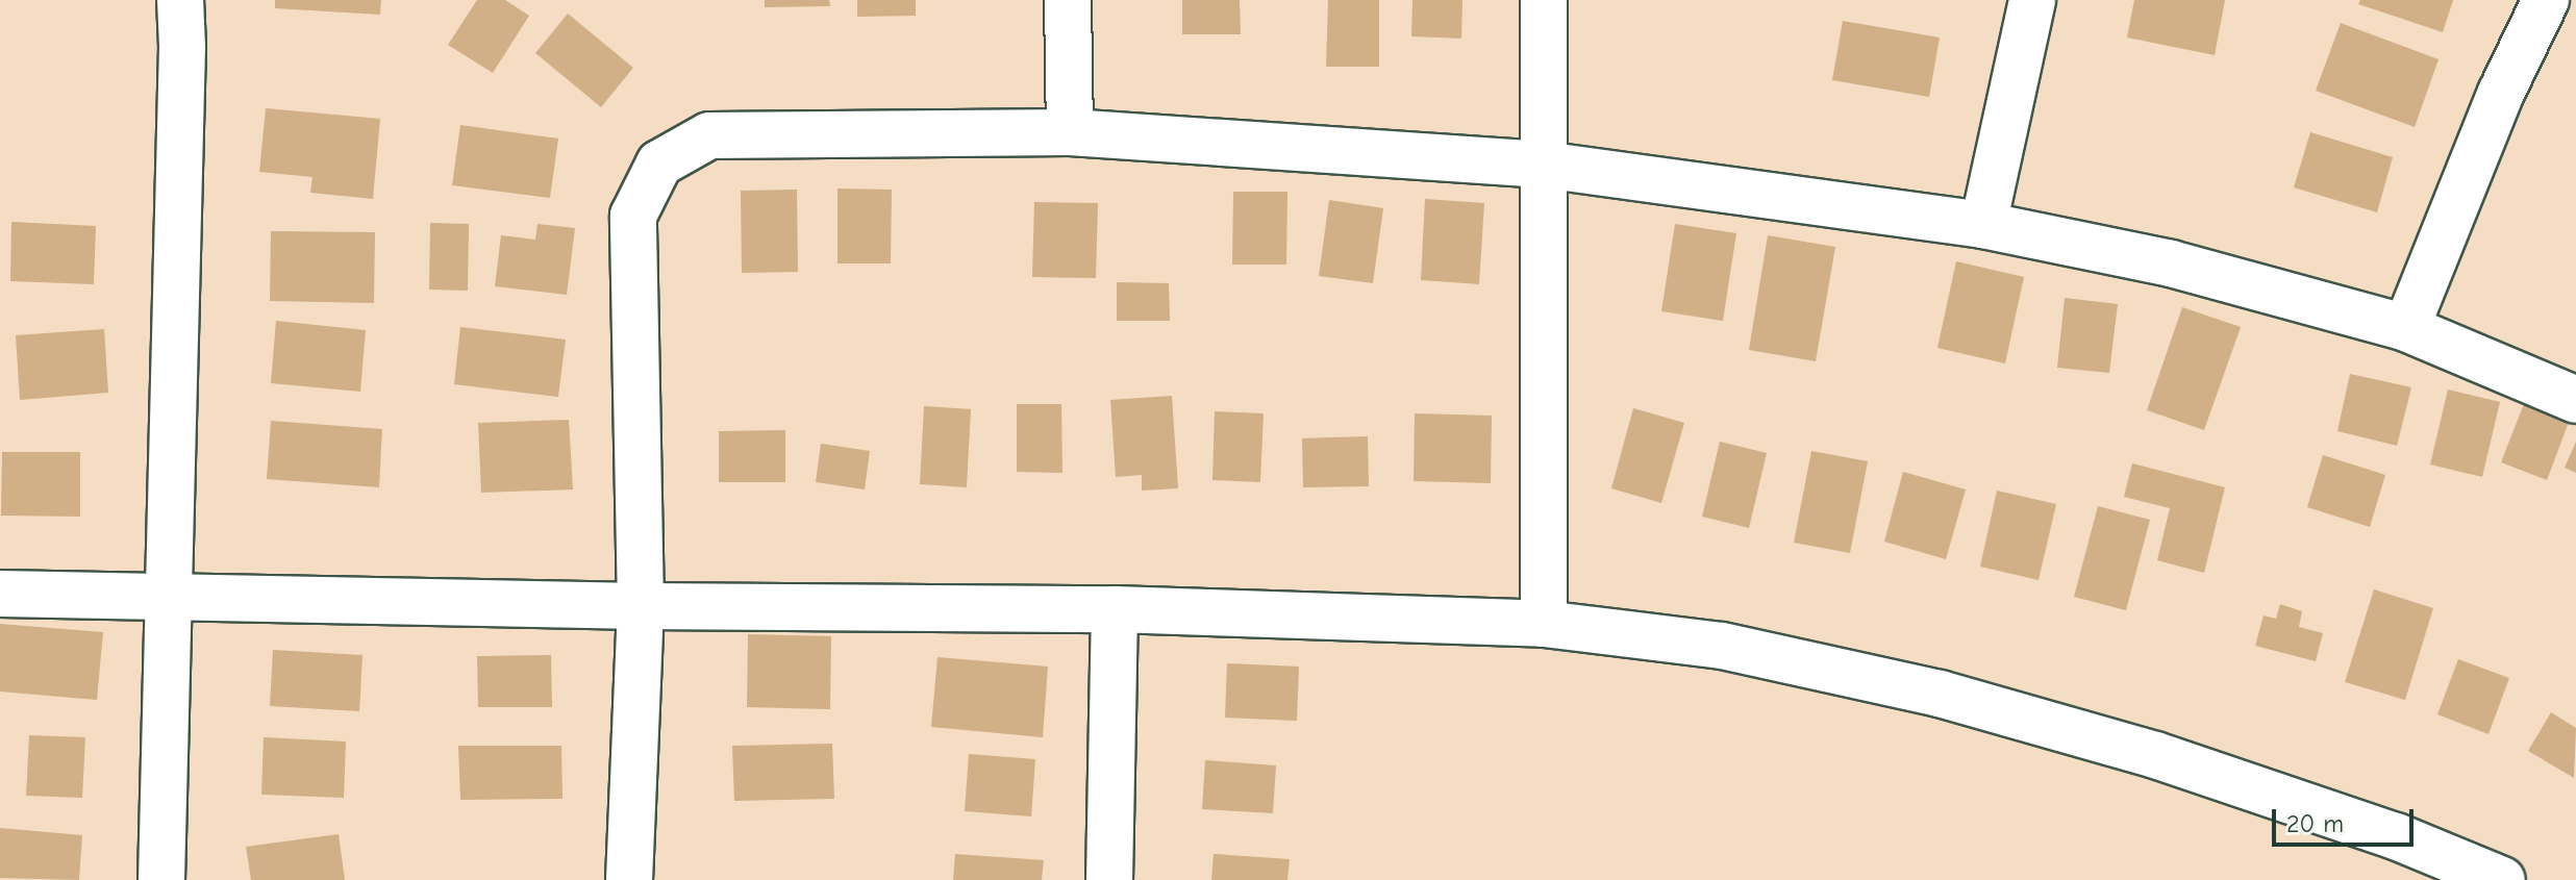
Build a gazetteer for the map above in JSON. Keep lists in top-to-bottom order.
{
  "scale_bar": "20 m"
}
